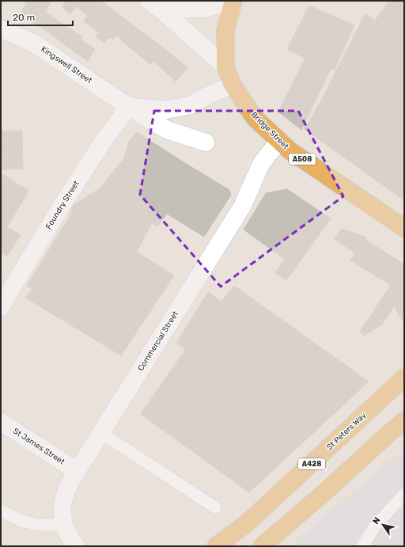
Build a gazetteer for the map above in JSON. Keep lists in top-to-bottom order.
{
  "streets": {
    "highway": [
      "Bridge Street",
      "A508",
      "St Peters Way",
      "A428"
    ],
    "street": [
      "Kingswell Street",
      "Foundry Street",
      "Commercial Street",
      "St James Street"
    ]
  },
  "crossings": [
    ["Kingswell Street", "Bridge Street"],
    ["Kingswell Street", "Foundry Street"],
    ["Bridge Street", "A508"],
    ["Bridge Street", "Commercial Street"],
    ["Commercial Street", "St James Street"]
  ],
  "scale_bar": "20 m",
  "north": "top left"
}
